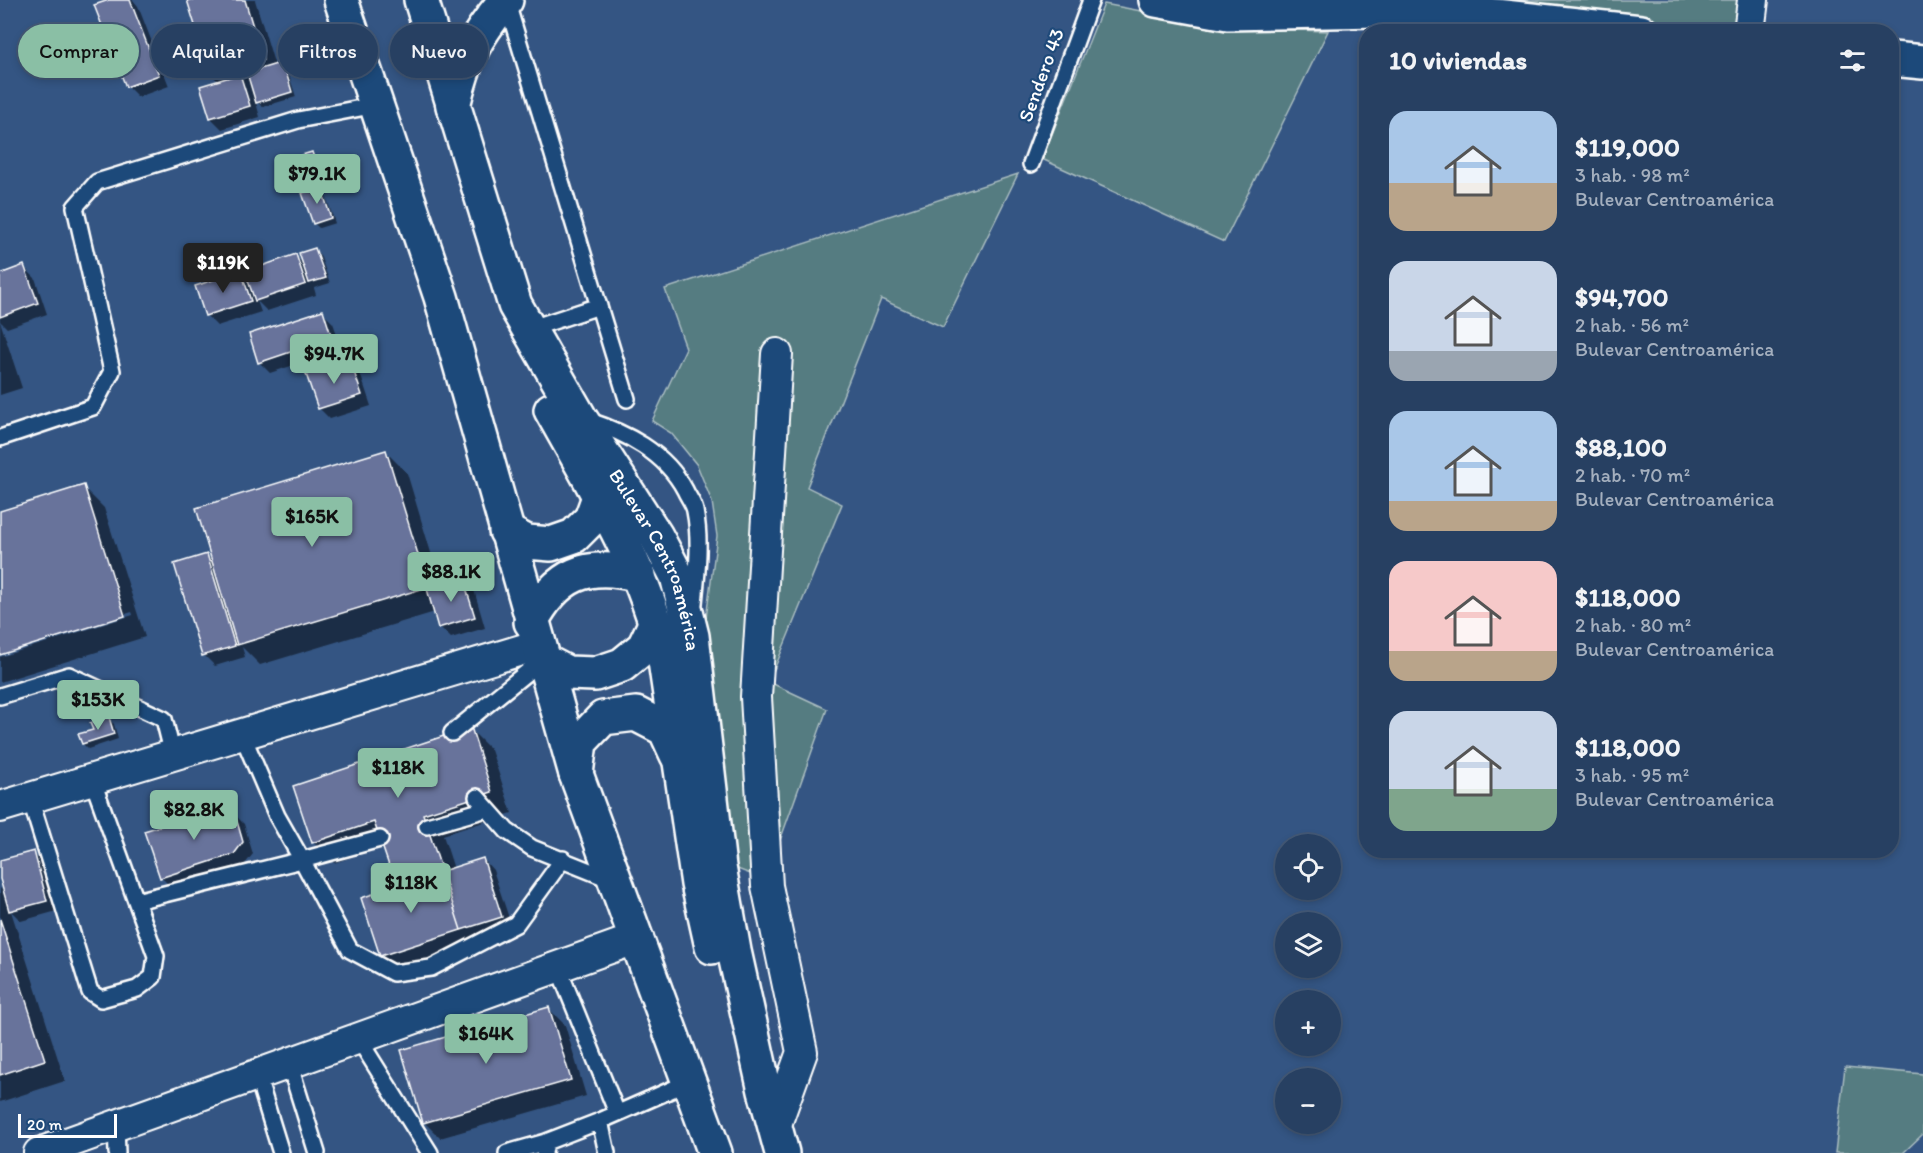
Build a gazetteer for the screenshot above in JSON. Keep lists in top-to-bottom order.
{
  "streets": {
    "main road": ["Bulevar Centroamérica"],
    "lane": ["Sendero 43"]
  },
  "scale_bar": "20 m",
  "page": {
    "chip": [
      "Comprar",
      "Alquilar",
      "Filtros",
      "Nuevo"
    ],
    "heading": "10 viviendas",
    "list": [
      {
        "name": "$119,000",
        "note": "3 hab. · 98 m² · Bulevar Centroamérica"
      },
      {
        "name": "$94,700",
        "note": "2 hab. · 56 m² · Bulevar Centroamérica"
      },
      {
        "name": "$88,100",
        "note": "2 hab. · 70 m² · Bulevar Centroamérica"
      },
      {
        "name": "$118,000",
        "note": "2 hab. · 80 m² · Bulevar Centroamérica"
      },
      {
        "name": "$118,000",
        "note": "3 hab. · 95 m² · Bulevar Centroamérica"
      }
    ],
    "price": [
      "$79.1K",
      "$119K",
      "$94.7K",
      "$165K",
      "$88.1K",
      "$153K",
      "$118K",
      "$82.8K",
      "$118K",
      "$164K"
    ],
    "map_buttons": ["+", "−"],
    "scale": "20 m"
  }
}
